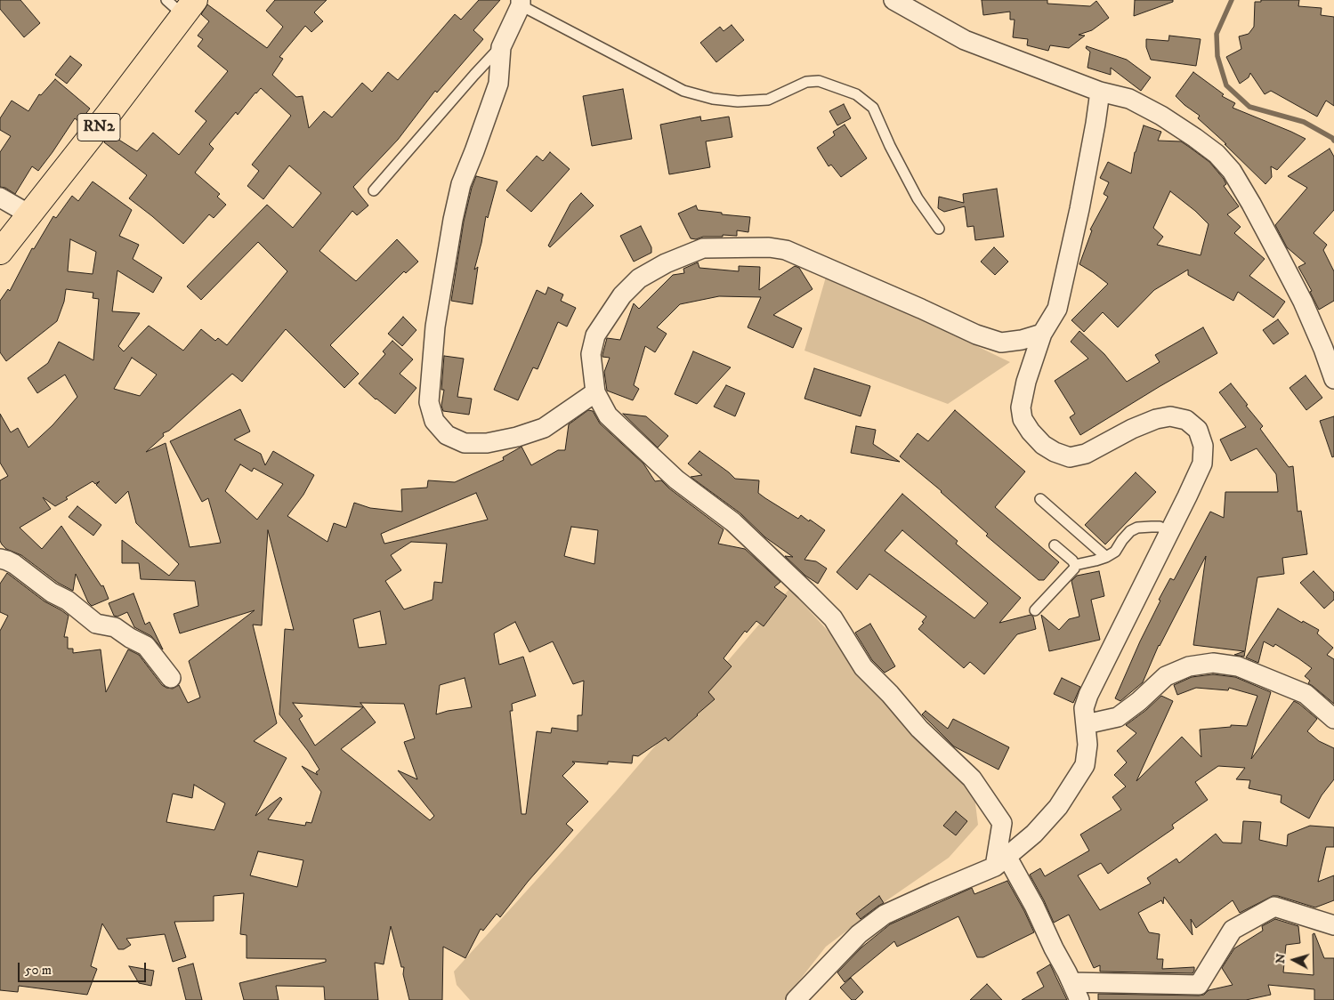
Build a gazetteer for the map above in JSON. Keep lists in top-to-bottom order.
{
  "streets": {
    "highway": ["RN2"]
  },
  "scale_bar": "50 m",
  "north": "left"
}
